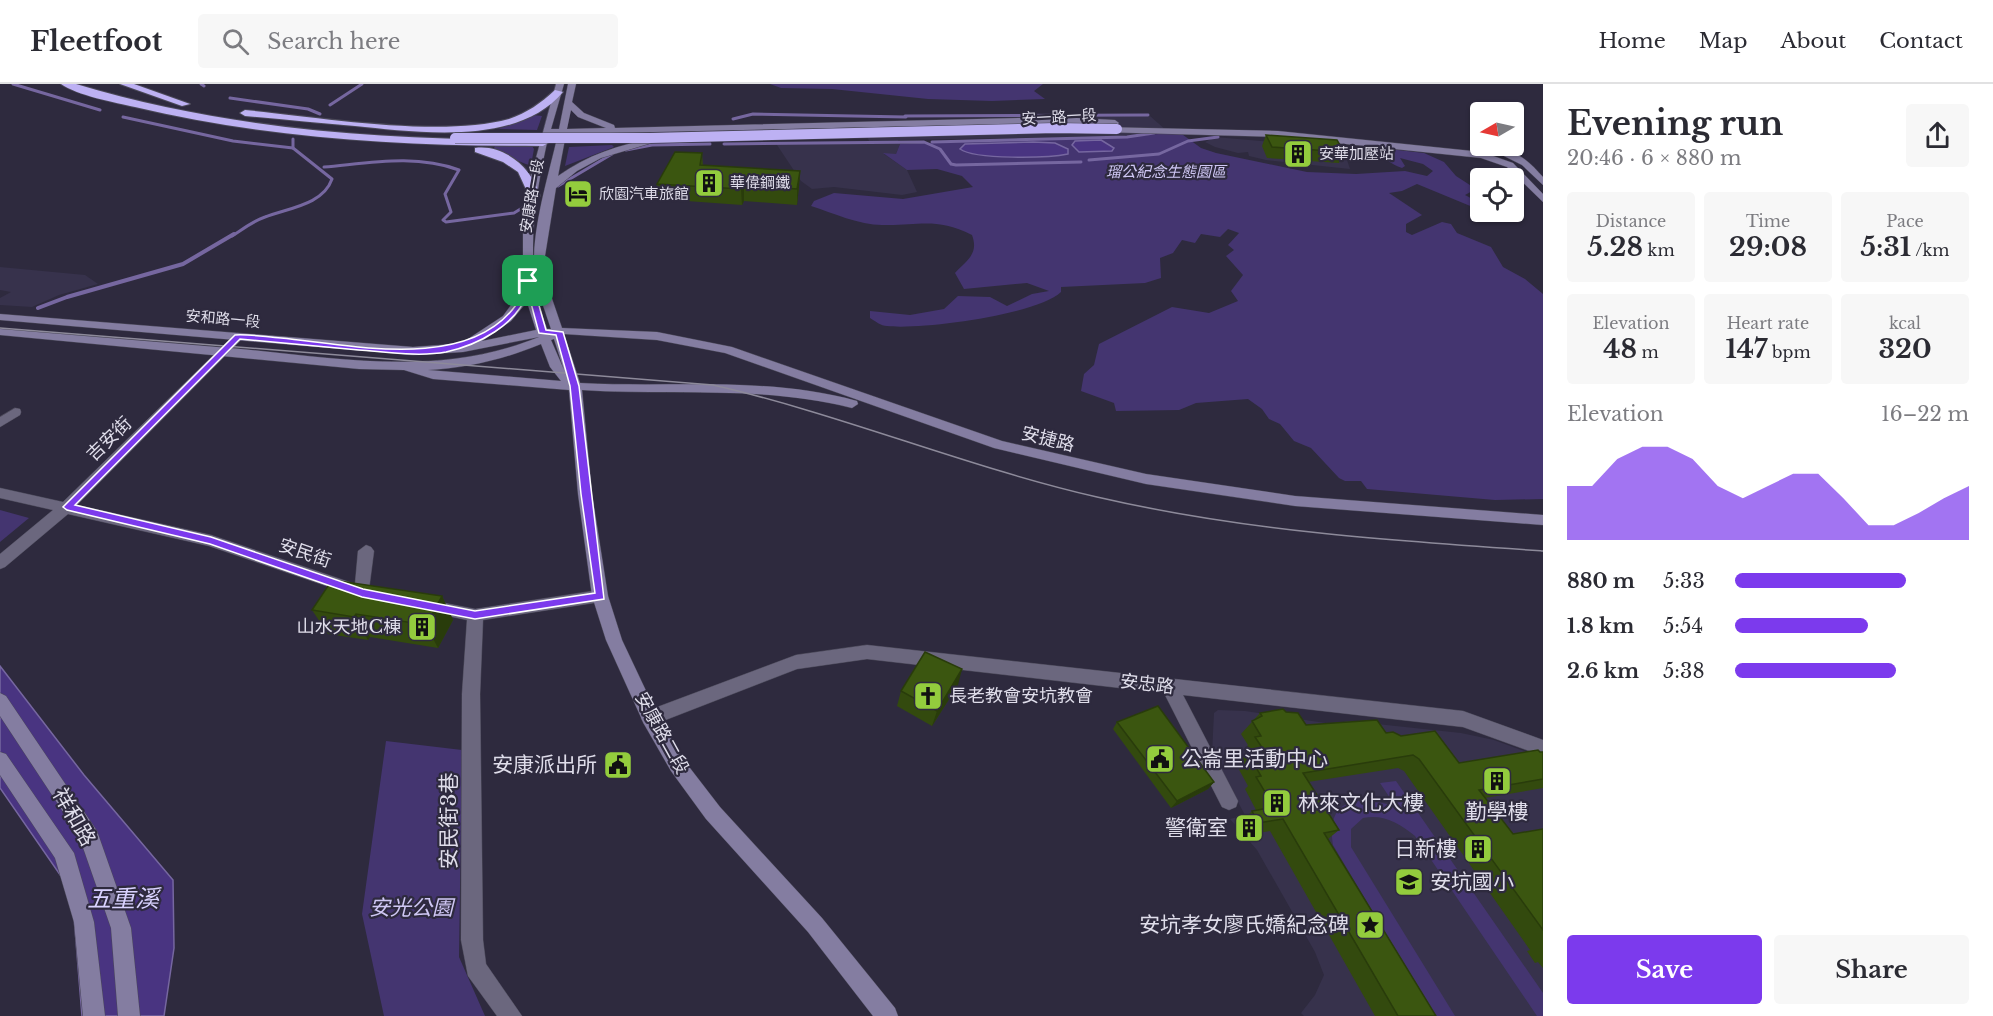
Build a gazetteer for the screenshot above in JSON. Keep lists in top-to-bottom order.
{
  "streets": {
    "street": [
      "安一路一段",
      "安康路一段",
      "安和路一段",
      "吉安街",
      "安捷路",
      "安民街",
      "安忠路",
      "安康路二段",
      "祥和路",
      "安民街3巷"
    ]
  },
  "crossings": [
    ["安一路一段", "安康路一段"],
    ["安康路一段", "安和路一段"],
    ["安康路一段", "安捷路"],
    ["安康路一段", "安康路二段"],
    ["安和路一段", "吉安街"],
    ["安和路一段", "安捷路"],
    ["安和路一段", "安康路二段"],
    ["吉安街", "安民街"],
    ["安捷路", "安康路二段"],
    ["安忠路", "安康路二段"]
  ],
  "water": ["五重溪"],
  "parks": ["瑠公紀念生態園區", "安光公園"],
  "places": {
    "building": [
      "安華加壓站",
      "華偉鋼鐵",
      "山水天地C棟",
      "勤學樓",
      "林來文化大樓",
      "警衛室",
      "日新樓"
    ],
    "hotel": ["欣園汽車旅館"],
    "church": ["長老教會安坑教會"],
    "public building": ["公崙里活動中心", "安康派出所"],
    "school or university": ["安坑國小"],
    "place": ["安坑孝女廖氏嬌紀念碑"]
  },
  "north": "left",
  "page": {
    "header": "Fleetfoot",
    "search": "Search here",
    "nav": [
      "Home",
      "Map",
      "About",
      "Contact"
    ],
    "heading": ["Evening run", "20:46 · 6 × 880 m"],
    "stats": [
      ["Distance", "5.28 km"],
      ["Time", "29:08"],
      ["Pace", "5:31 /km"],
      ["Elevation", "48 m"],
      ["Heart rate", "147 bpm"],
      ["kcal", "320"]
    ],
    "chart": ["Elevation", "16–22 m"],
    "list": [
      {
        "name": "880 m",
        "note": "5:33"
      },
      {
        "name": "1.8 km",
        "note": "5:54"
      },
      {
        "name": "2.6 km",
        "note": "5:38"
      }
    ],
    "buttons": ["Save", "Share"]
  }
}
